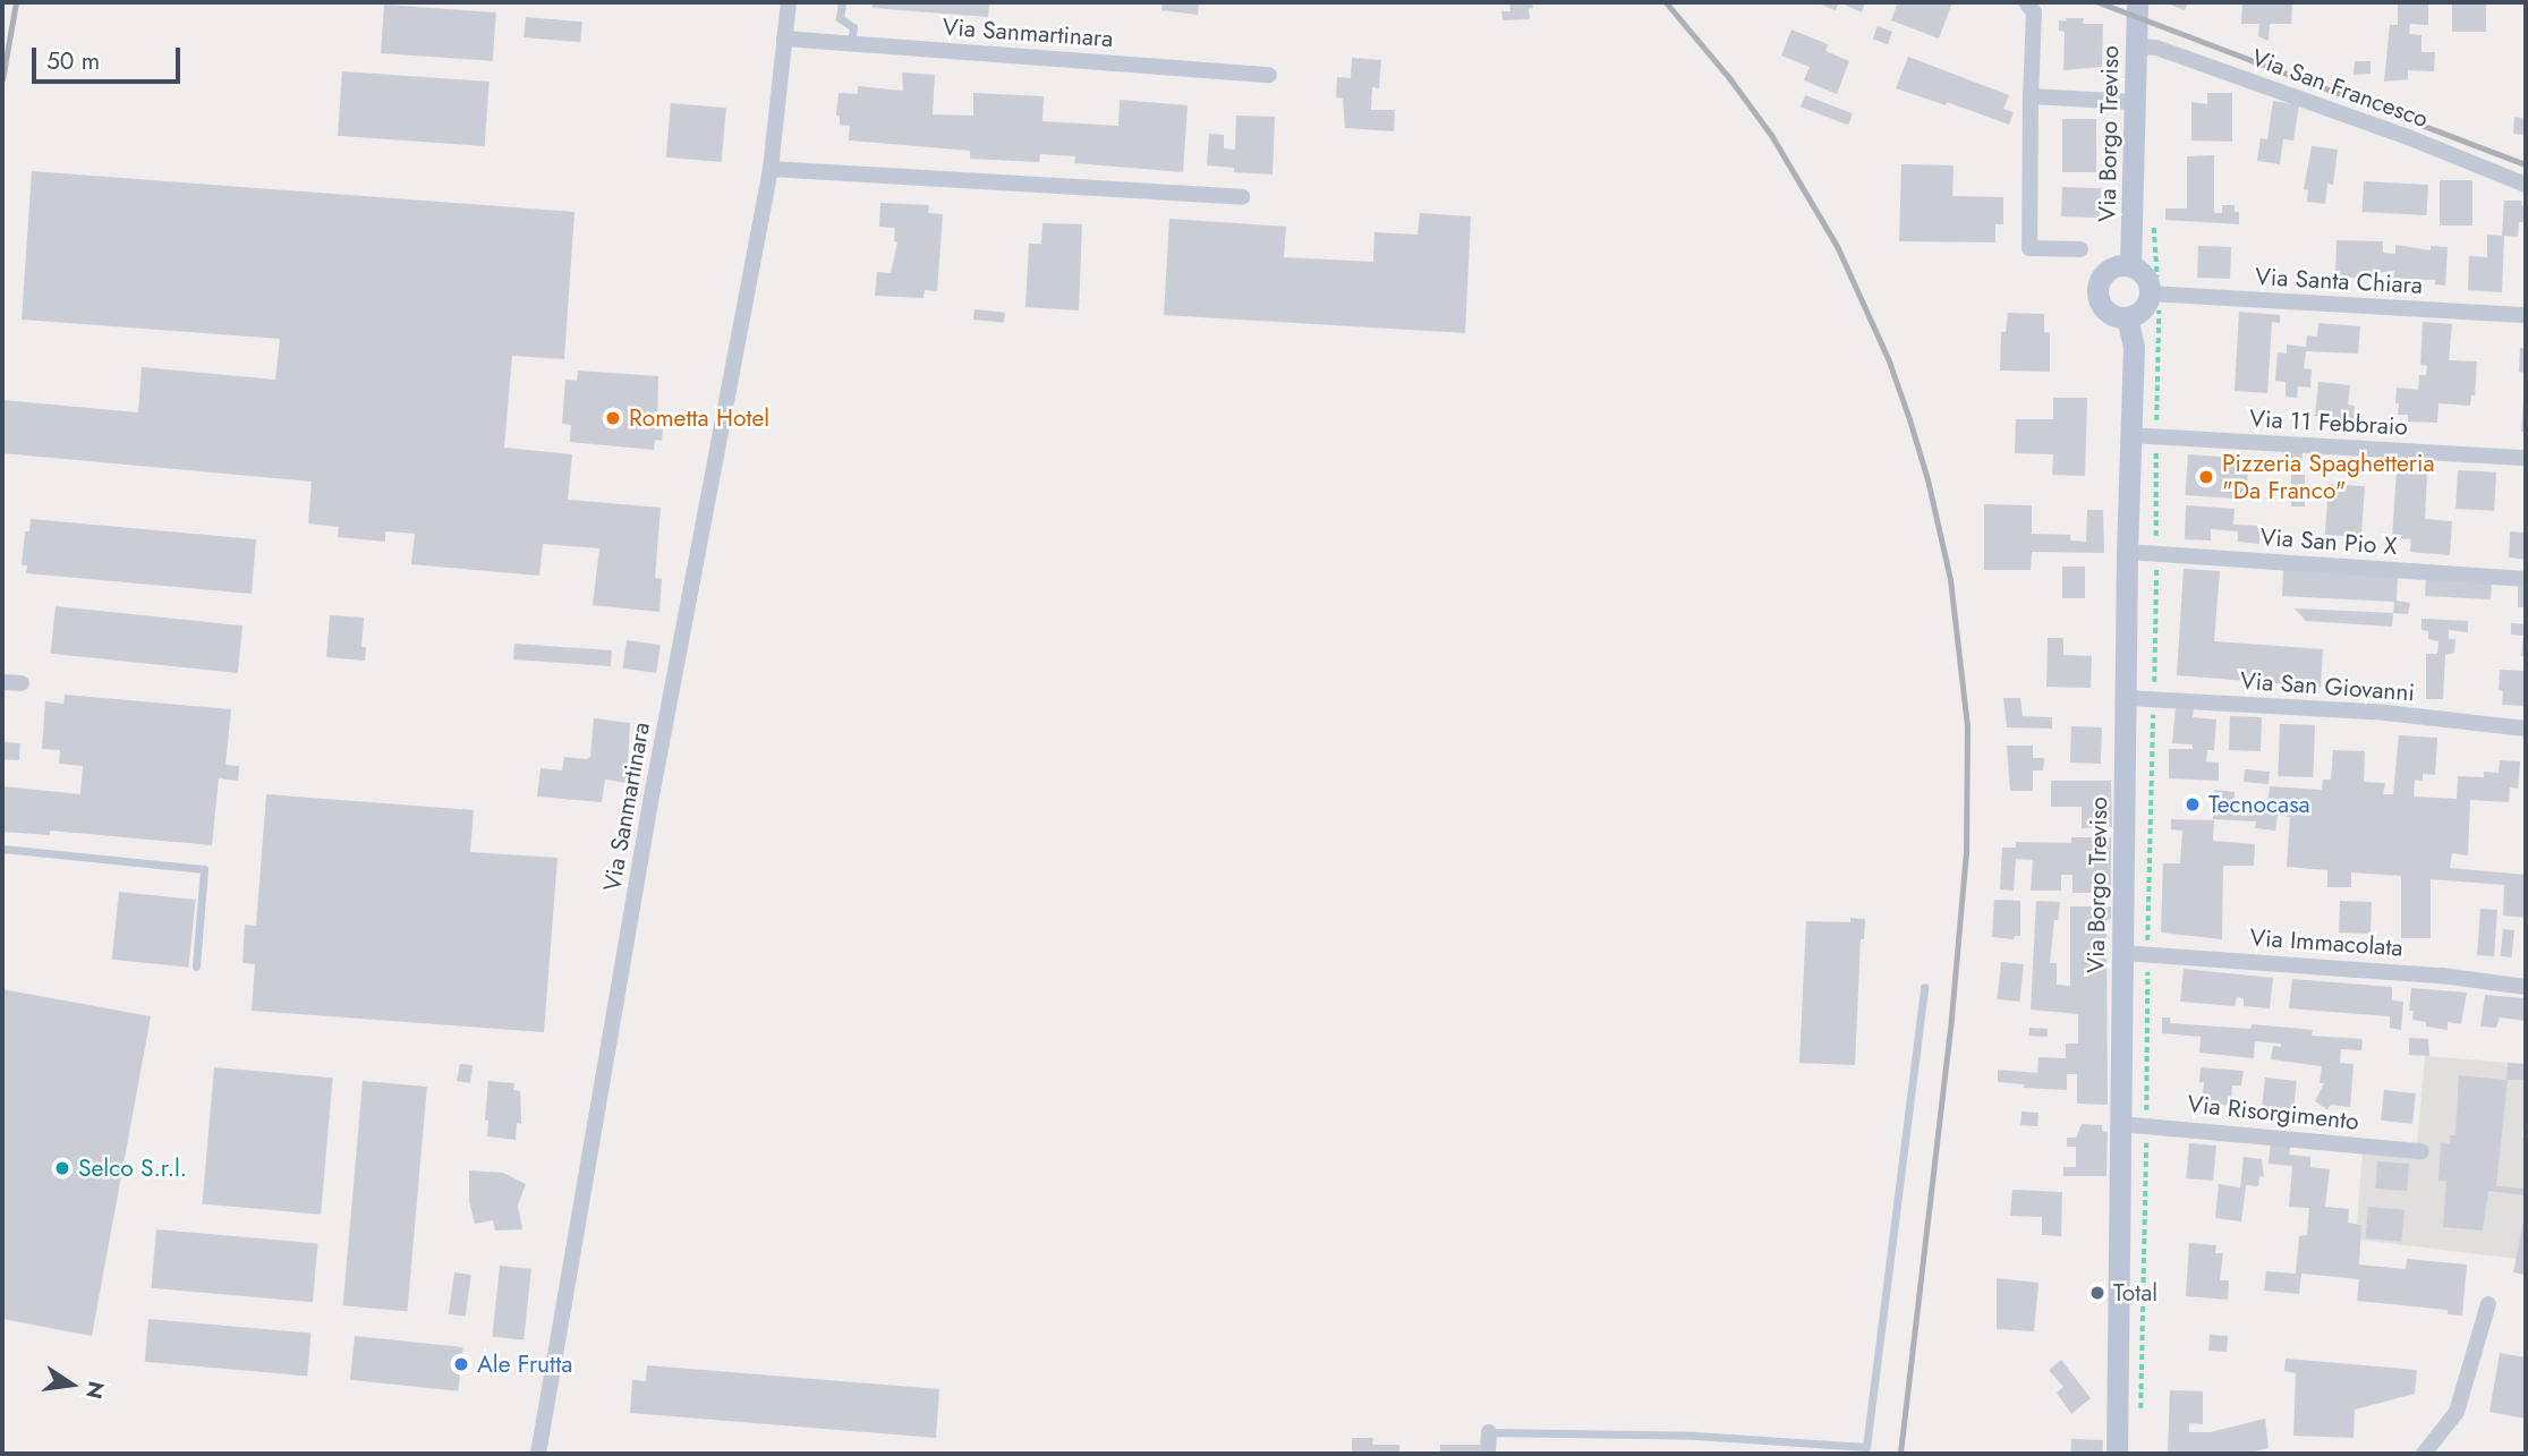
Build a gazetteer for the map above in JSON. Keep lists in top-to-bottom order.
{
  "streets": {
    "street": [
      "Via Sanmartinara",
      "Via San Francesco",
      "Via Borgo Treviso",
      "Via Santa Chiara",
      "Via 11 Febbraio",
      "Via San Pio X",
      "Via San Giovanni",
      "Via Immacolata",
      "Via Risorgimento"
    ]
  },
  "crossings": [
    ["Via San Francesco", "Via Borgo Treviso"],
    ["Via Borgo Treviso", "Via Santa Chiara"],
    ["Via Borgo Treviso", "Via 11 Febbraio"],
    ["Via Borgo Treviso", "Via San Pio X"],
    ["Via Borgo Treviso", "Via San Giovanni"],
    ["Via Borgo Treviso", "Via Immacolata"],
    ["Via Borgo Treviso", "Via Risorgimento"]
  ],
  "places": [
    "Rometta Hotel",
    "Pizzeria Spaghetteria \"Da Franco\"",
    "Tecnocasa",
    "Selco S.r.l.",
    "Total",
    "Ale Frutta"
  ],
  "scale_bar": "50 m",
  "north": "right"
}
